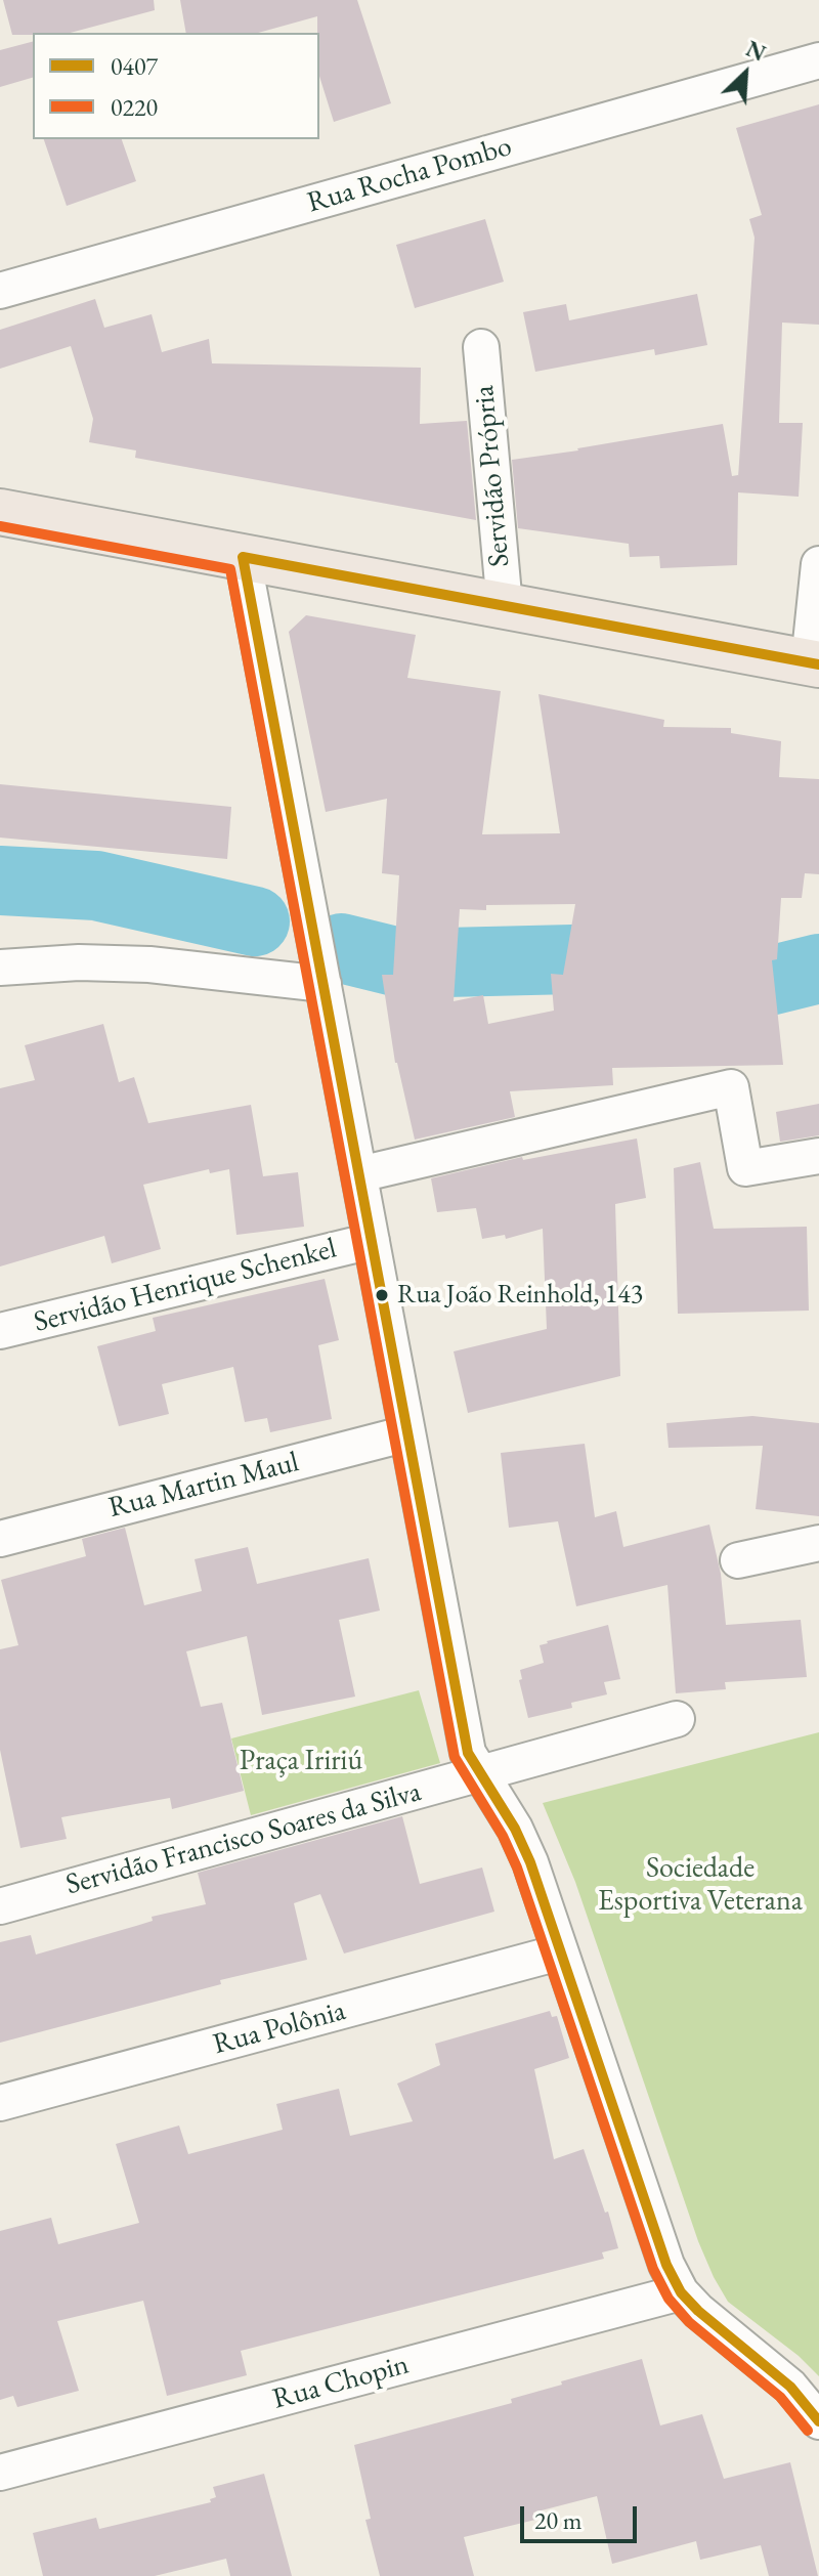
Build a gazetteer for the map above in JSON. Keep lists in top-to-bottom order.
{
  "streets": {
    "street": [
      "Rua Rocha Pombo",
      "Servidão Própria",
      "Servidão Henrique Schenkel",
      "Rua Martin Maul",
      "Servidão Francisco Soares da Silva",
      "Rua Polônia",
      "Rua Chopin"
    ]
  },
  "parks": ["Praça Iririú", "Sociedade Esportiva Veterana"],
  "places": ["Rua João Reinhold, 143"],
  "lines": ["transit line 0220", "transit line 0407"],
  "legend": ["0407", "0220"],
  "scale_bar": "20 m",
  "north": "top right"
}
